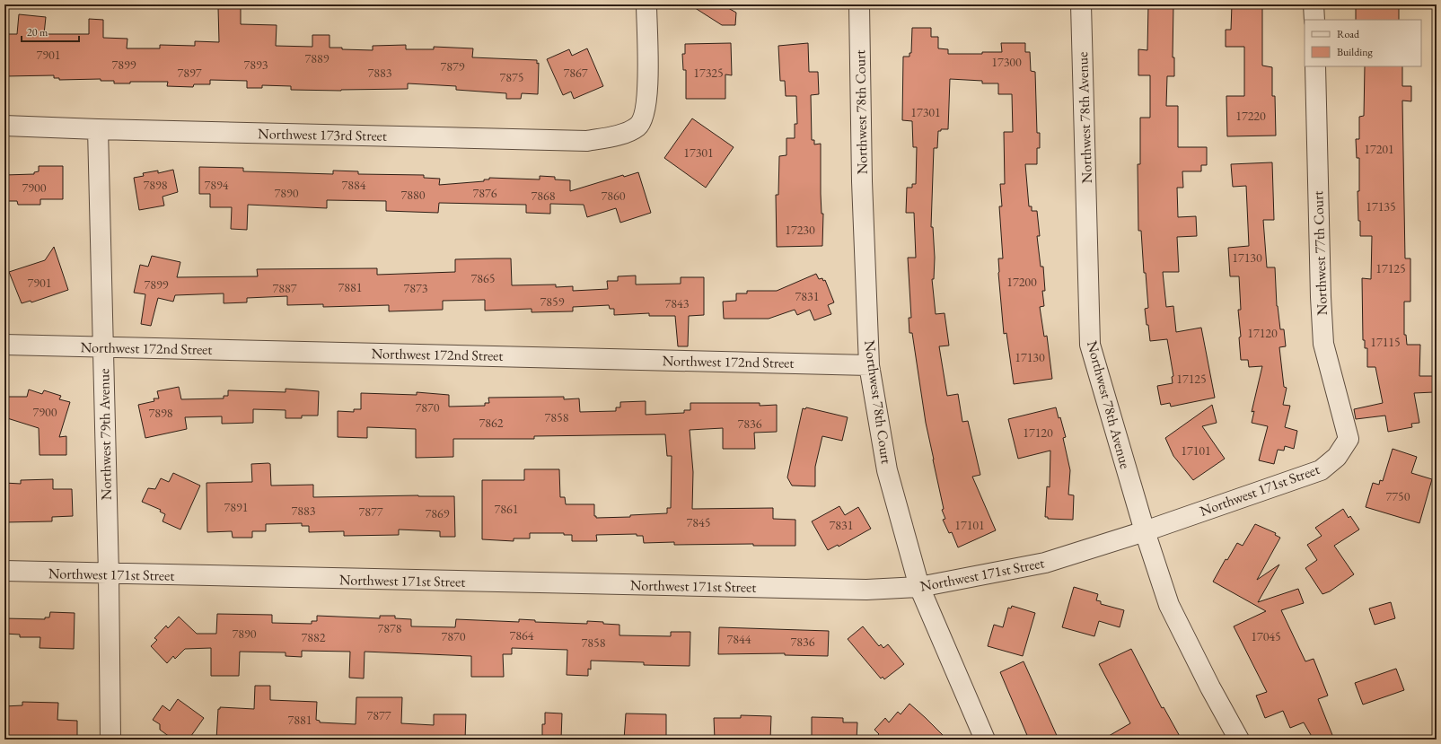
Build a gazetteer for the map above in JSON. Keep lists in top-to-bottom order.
{
  "streets": {
    "street": [
      "Northwest 78th Court",
      "Northwest 78th Avenue",
      "Northwest 173rd Street",
      "Northwest 77th Court",
      "Northwest 172nd Street",
      "Northwest 79th Avenue",
      "Northwest 171st Street"
    ]
  },
  "crossings": [
    ["Northwest 78th Court", "Northwest 172nd Street"],
    ["Northwest 78th Court", "Northwest 171st Street"],
    ["Northwest 78th Avenue", "Northwest 171st Street"],
    ["Northwest 173rd Street", "Northwest 79th Avenue"],
    ["Northwest 77th Court", "Northwest 171st Street"],
    ["Northwest 172nd Street", "Northwest 79th Avenue"],
    ["Northwest 79th Avenue", "Northwest 171st Street"]
  ],
  "house_numbers": [
    "7901",
    "7889",
    "17300",
    "7899",
    "7893",
    "7879",
    "7897",
    "7883",
    "7867",
    "17325",
    "7875",
    "17301",
    "17220",
    "17201",
    "17301",
    "7898",
    "7894",
    "7884",
    "7900",
    "7890",
    "7876",
    "7880",
    "7868",
    "7860",
    "17135",
    "17230",
    "17130",
    "17125",
    "7865",
    "17200",
    "7901",
    "7899",
    "7881",
    "7887",
    "7873",
    "7831",
    "7859",
    "7843",
    "17120",
    "17115",
    "17130",
    "17125",
    "7870",
    "7900",
    "7898",
    "7858",
    "7862",
    "7836",
    "17120",
    "17101",
    "7750",
    "7891",
    "7861",
    "7883",
    "7877",
    "7869",
    "7845",
    "7831",
    "17101",
    "7878",
    "7890",
    "7864",
    "7870",
    "17045",
    "7882",
    "7844",
    "7836",
    "7858",
    "7877",
    "7881"
  ],
  "legend": ["Road", "Building"],
  "scale_bar": "20 m"
}
